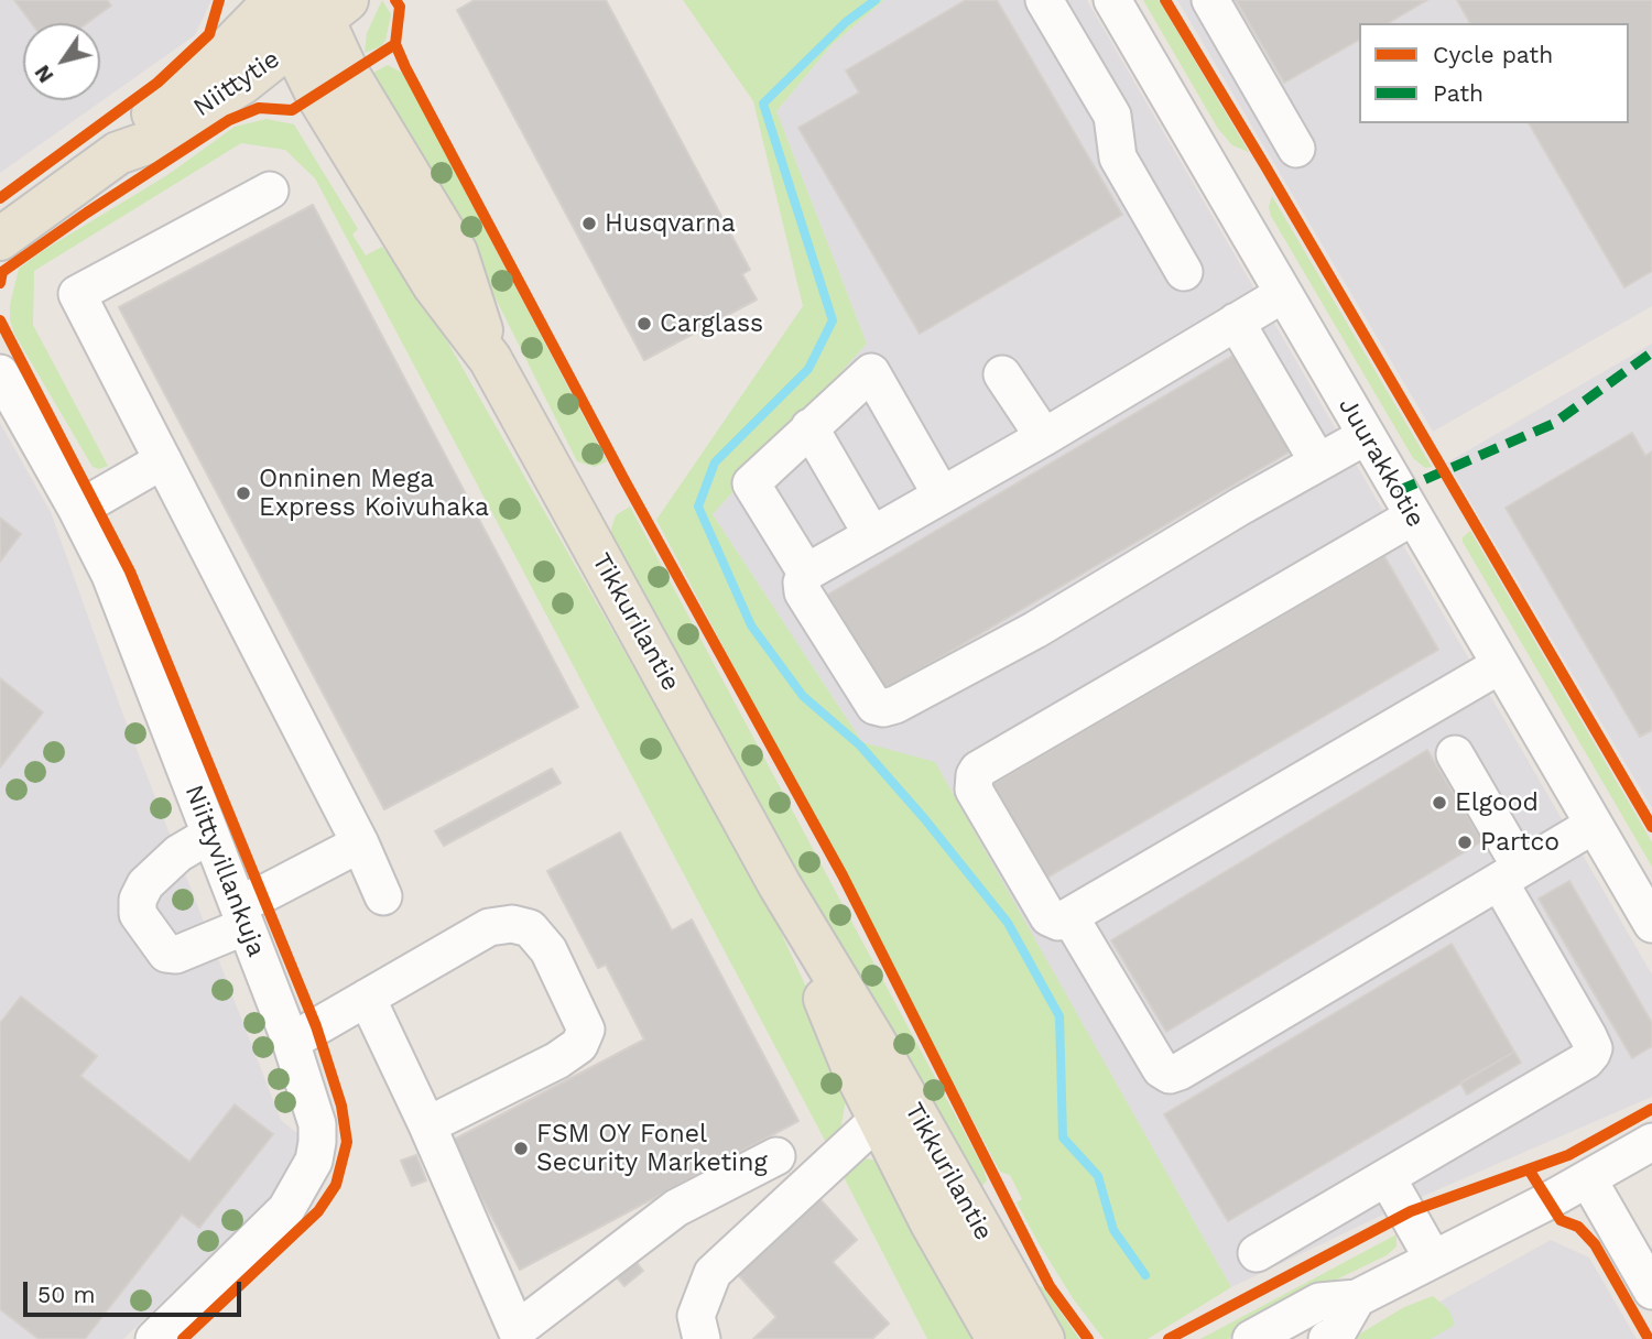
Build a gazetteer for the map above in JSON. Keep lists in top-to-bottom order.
{
  "streets": {
    "main road": ["Niittytie", "Tikkurilantie"],
    "street": ["Juurakkotie", "Niittyvillankuja"]
  },
  "crossings": [
    ["Niittytie", "Tikkurilantie"]
  ],
  "places": [
    "Husqvarna",
    "Carglass",
    "Onninen Mega Express Koivuhaka",
    "Elgood",
    "Partco",
    "FSM OY Fonel Security Marketing"
  ],
  "legend": ["Cycle path", "Path"],
  "scale_bar": "50 m",
  "north": "bottom left"
}
